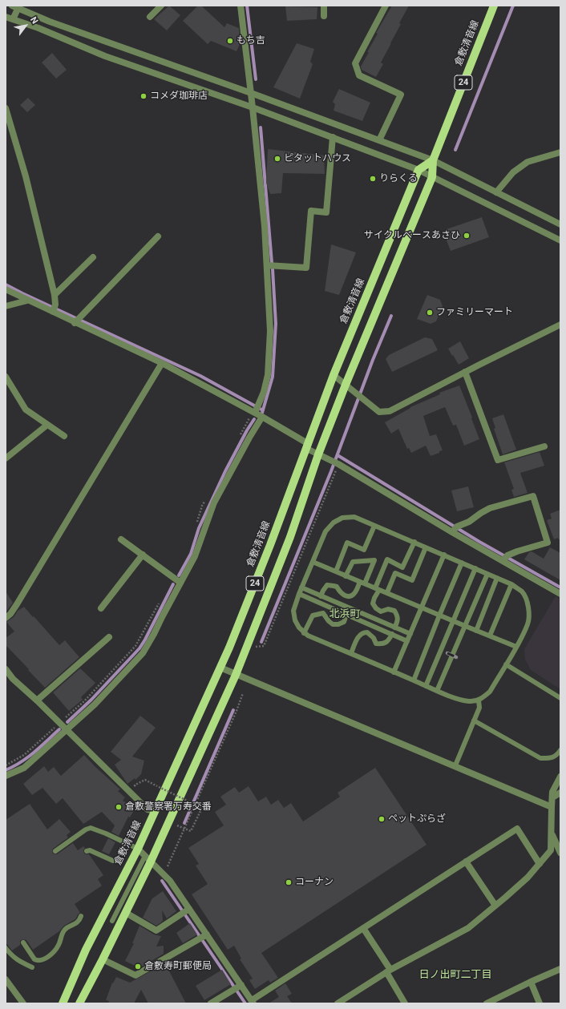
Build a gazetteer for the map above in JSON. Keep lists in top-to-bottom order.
{
  "streets": {
    "main road": ["倉敷清音線", "24"]
  },
  "districts": ["北浜町", "日ノ出町二丁目"],
  "places": [
    "もち吉",
    "コメダ珈琲店",
    "ピタットハウス",
    "りらくる",
    "サイクルベースあさひ",
    "ファミリーマート",
    "倉敷警察署万寿交番",
    "ペットぷらざ",
    "コーナン",
    "倉敷寿町郵便局"
  ],
  "north": "top right"
}
